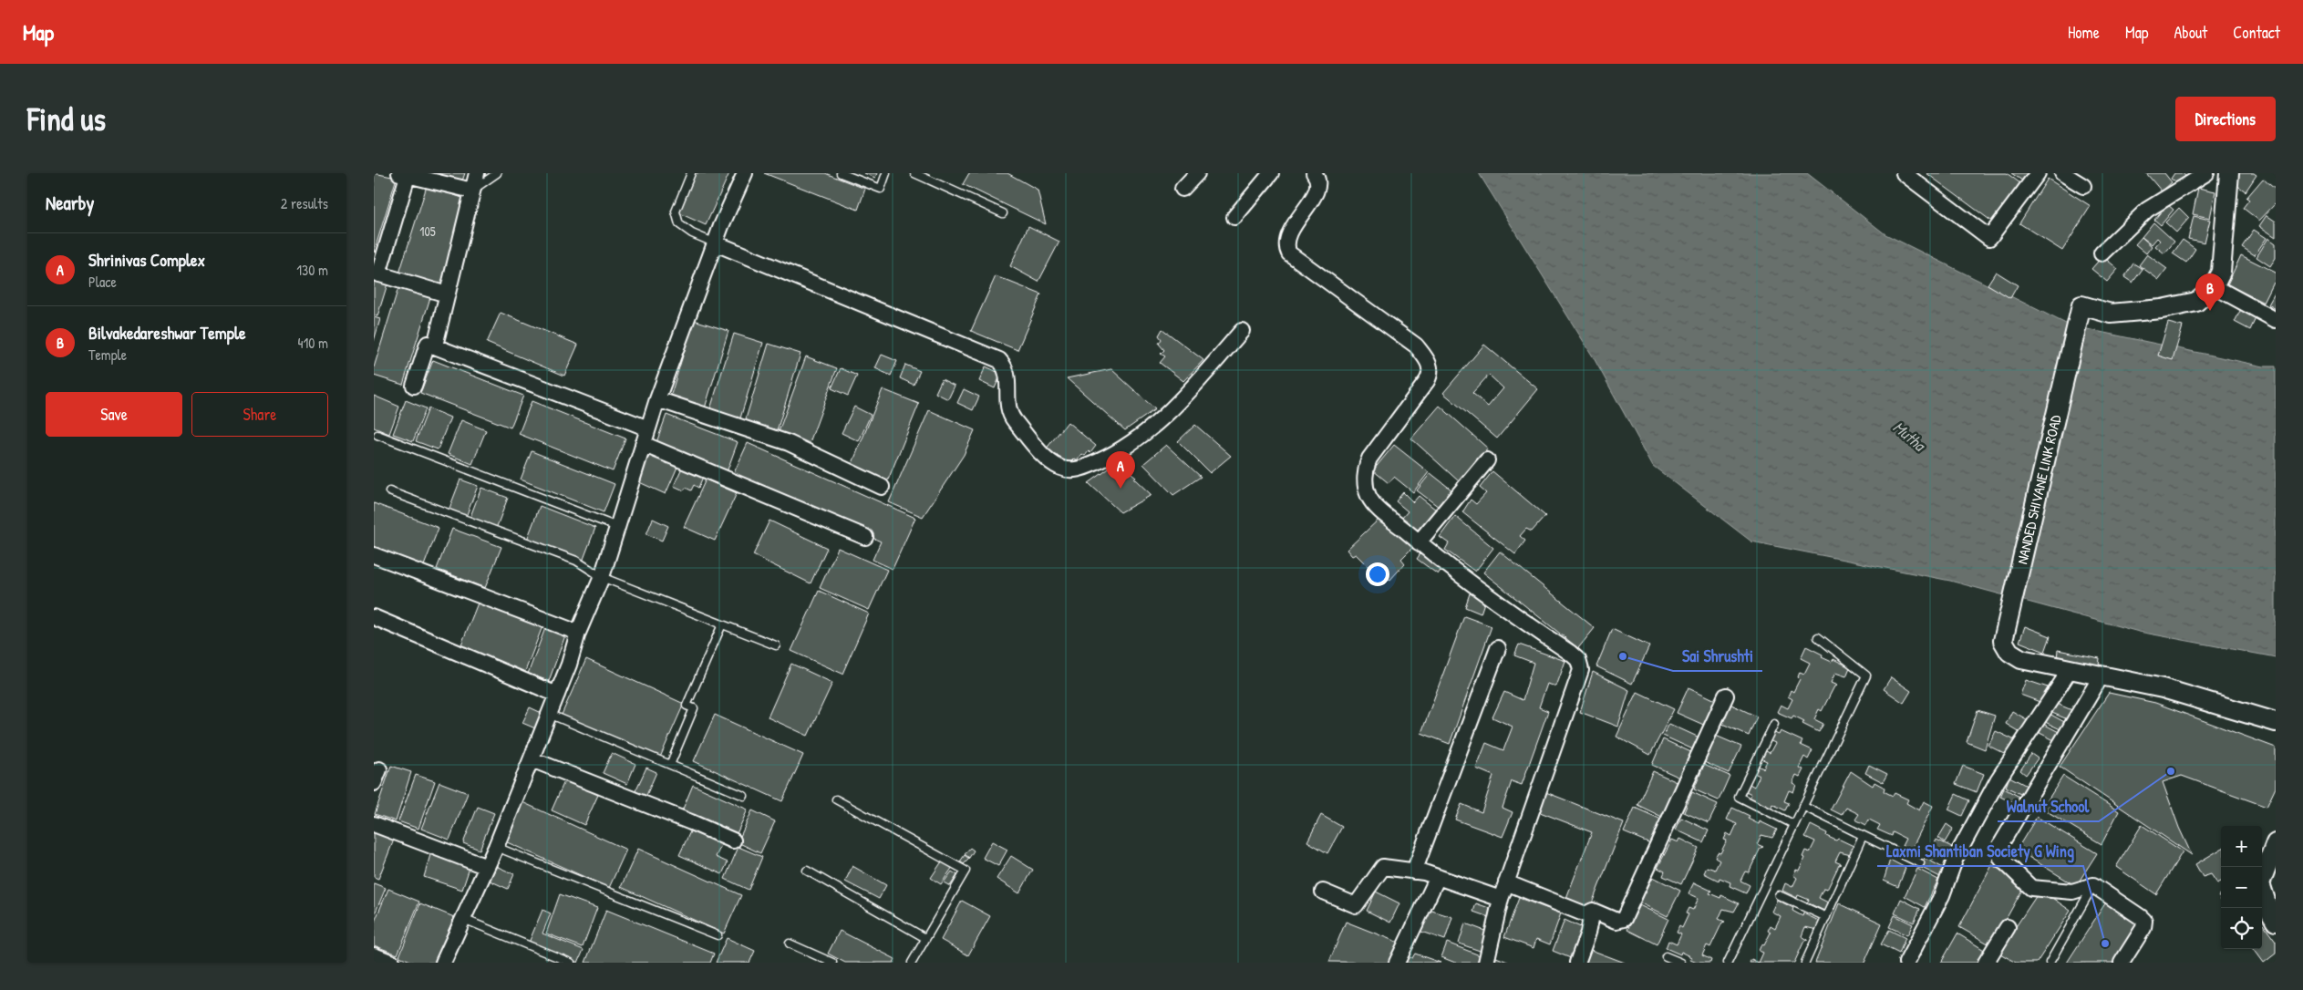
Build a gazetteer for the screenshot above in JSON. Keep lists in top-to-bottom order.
{
  "streets": {
    "street": ["NANDED SHIVANE LINK ROAD"]
  },
  "water": ["Mutha"],
  "places": ["Sai Shrushti", "Walnut School", "Laxmi Shantiban Society G Wing"],
  "house_numbers": ["105"],
  "page": {
    "header": "Map",
    "nav": [
      "Home",
      "Map",
      "About",
      "Contact"
    ],
    "buttons": [
      "Directions",
      ["Save", "Share"]
    ],
    "title": "Find us",
    "heading": ["Nearby", "2 results"],
    "list": [
      {
        "mark": "A",
        "name": "Shrinivas Complex",
        "note": "Place",
        "value": "130 m"
      },
      {
        "mark": "B",
        "name": "Bilvakedareshwar Temple",
        "note": "Temple",
        "value": "410 m"
      }
    ],
    "pins": ["B", "A"],
    "map_buttons": ["+", "−"]
  }
}
